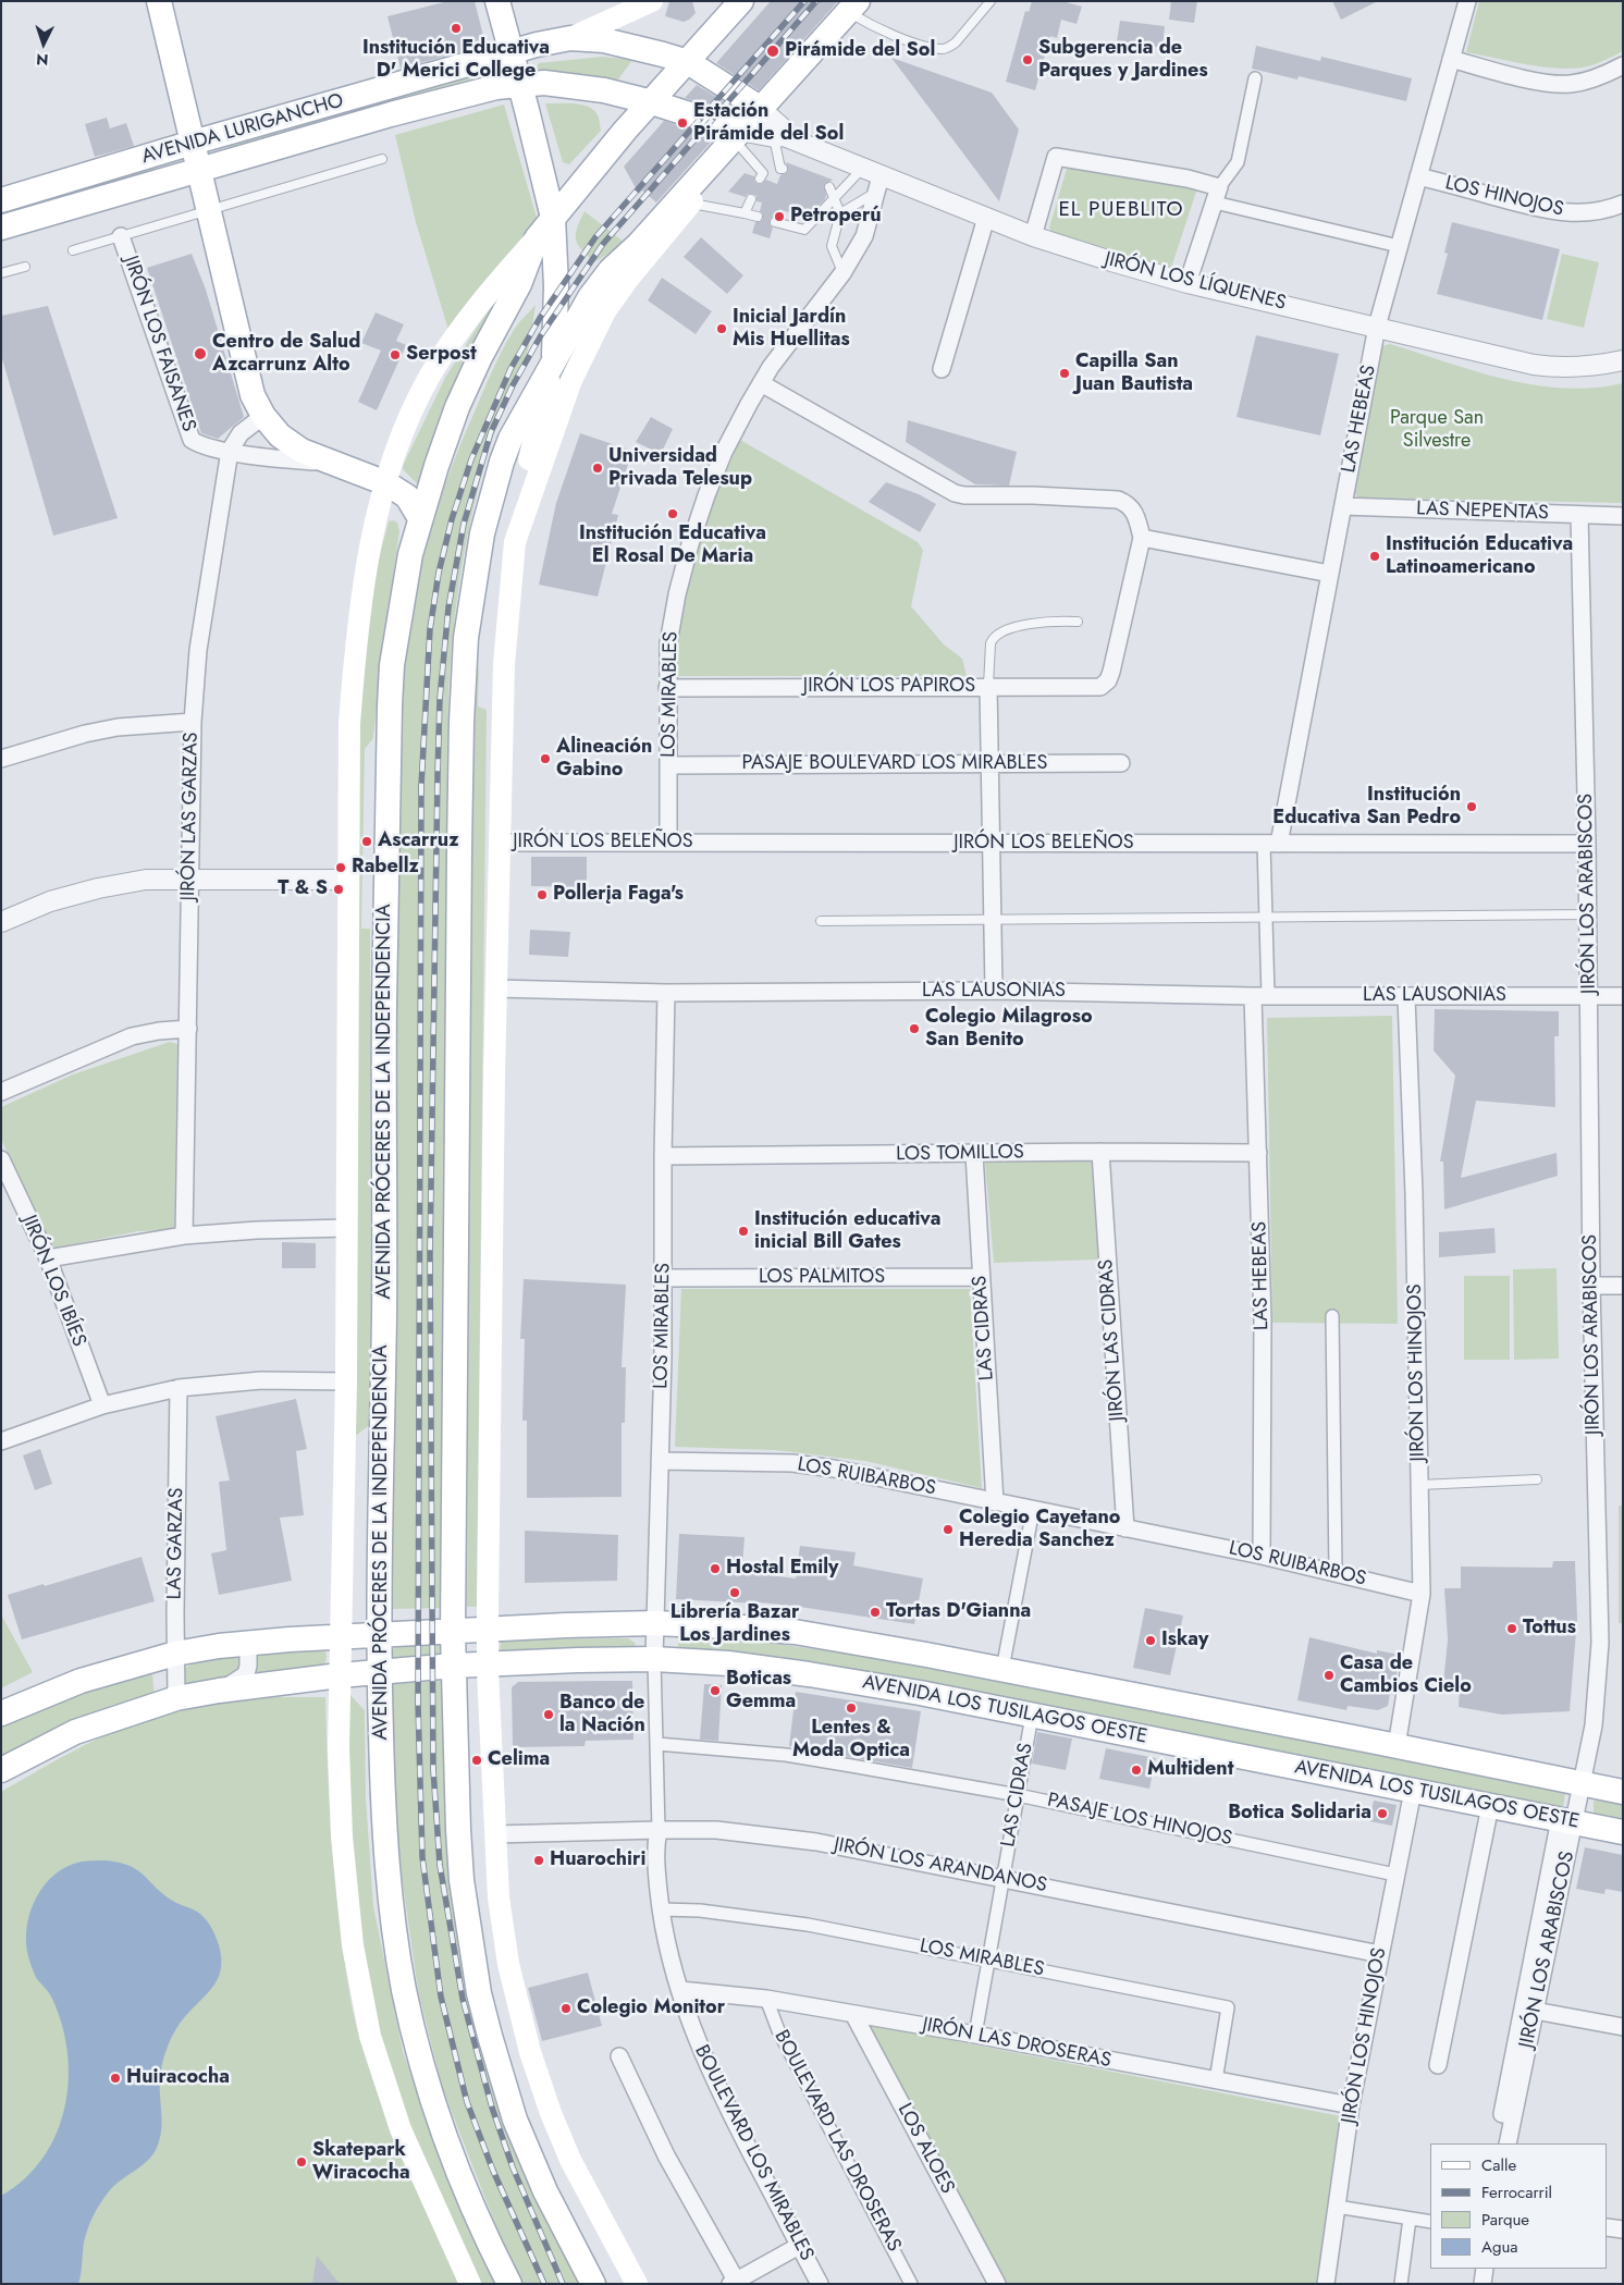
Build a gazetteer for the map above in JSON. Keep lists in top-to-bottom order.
{
  "streets": {
    "main road": ["AVENIDA LURIGANCHO", "AVENIDA PRÓCERES DE LA INDEPENDENCIA", "AVENIDA LOS TUSILAGOS OESTE"],
    "street": [
      "LOS HINOJOS",
      "JIRÓN LOS LÍQUENES",
      "JIRÓN LOS FAISANES",
      "LAS HEBEAS",
      "LAS NEPENTAS",
      "JIRÓN LOS PAPIROS",
      "LOS MIRABLES",
      "PASAJE BOULEVARD LOS MIRABLES",
      "JIRÓN LAS GARZAS",
      "JIRÓN LOS BELEÑOS",
      "JIRÓN LOS ARABISCOS",
      "LAS LAUSONIAS",
      "LOS TOMILLOS",
      "LOS PALMITOS",
      "JIRÓN LOS IBÍES",
      "LAS CIDRAS",
      "JIRÓN LAS CIDRAS",
      "JIRÓN LOS HINOJOS",
      "LOS RUIBARBOS",
      "LAS GARZAS",
      "PASAJE LOS HINOJOS",
      "JIRÓN LOS ARANDANOS",
      "JIRÓN LAS DROSERAS",
      "BOULEVARD LAS DROSERAS",
      "LOS ALOES",
      "BOULEVARD LOS MIRABLES"
    ]
  },
  "crossings": [
    ["AVENIDA LURIGANCHO", "JIRÓN LOS LÍQUENES"],
    ["AVENIDA LURIGANCHO", "AVENIDA PRÓCERES DE LA INDEPENDENCIA"],
    ["LOS HINOJOS", "LAS HEBEAS"],
    ["JIRÓN LOS LÍQUENES", "LAS HEBEAS"],
    ["JIRÓN LOS LÍQUENES", "LOS MIRABLES"],
    ["JIRÓN LOS FAISANES", "JIRÓN LAS GARZAS"],
    ["LAS HEBEAS", "LAS NEPENTAS"],
    ["LAS HEBEAS", "JIRÓN LOS BELEÑOS"],
    ["LAS HEBEAS", "LAS LAUSONIAS"],
    ["LAS HEBEAS", "LOS TOMILLOS"],
    ["LAS HEBEAS", "LOS RUIBARBOS"],
    ["LAS NEPENTAS", "JIRÓN LOS ARABISCOS"],
    ["JIRÓN LOS PAPIROS", "LOS MIRABLES"],
    ["LOS MIRABLES", "PASAJE BOULEVARD LOS MIRABLES"],
    ["LOS MIRABLES", "JIRÓN LOS BELEÑOS"],
    ["LOS MIRABLES", "LAS LAUSONIAS"],
    ["LOS MIRABLES", "LOS TOMILLOS"],
    ["LOS MIRABLES", "LOS PALMITOS"],
    ["LOS MIRABLES", "LAS CIDRAS"],
    ["LOS MIRABLES", "LOS RUIBARBOS"],
    ["LOS MIRABLES", "AVENIDA LOS TUSILAGOS OESTE"],
    ["LOS MIRABLES", "JIRÓN LAS DROSERAS"],
    ["LOS MIRABLES", "BOULEVARD LOS MIRABLES"],
    ["JIRÓN LOS BELEÑOS", "JIRÓN LOS ARABISCOS"],
    ["JIRÓN LOS ARABISCOS", "LAS LAUSONIAS"],
    ["JIRÓN LOS ARABISCOS", "AVENIDA LOS TUSILAGOS OESTE"],
    ["LAS LAUSONIAS", "JIRÓN LOS HINOJOS"],
    ["AVENIDA PRÓCERES DE LA INDEPENDENCIA", "AVENIDA LOS TUSILAGOS OESTE"],
    ["LOS TOMILLOS", "LAS CIDRAS"],
    ["LOS TOMILLOS", "JIRÓN LAS CIDRAS"],
    ["LOS PALMITOS", "LAS CIDRAS"],
    ["LAS CIDRAS", "LOS RUIBARBOS"],
    ["LAS CIDRAS", "AVENIDA LOS TUSILAGOS OESTE"],
    ["LAS CIDRAS", "PASAJE LOS HINOJOS"],
    ["LAS CIDRAS", "JIRÓN LOS ARANDANOS"],
    ["LAS CIDRAS", "JIRÓN LAS DROSERAS"],
    ["JIRÓN LAS CIDRAS", "LOS RUIBARBOS"],
    ["JIRÓN LOS HINOJOS", "LOS RUIBARBOS"],
    ["JIRÓN LOS HINOJOS", "AVENIDA LOS TUSILAGOS OESTE"],
    ["JIRÓN LOS HINOJOS", "PASAJE LOS HINOJOS"],
    ["JIRÓN LOS HINOJOS", "JIRÓN LOS ARANDANOS"],
    ["JIRÓN LOS HINOJOS", "JIRÓN LAS DROSERAS"],
    ["LAS GARZAS", "AVENIDA LOS TUSILAGOS OESTE"],
    ["JIRÓN LOS ARANDANOS", "BOULEVARD LOS MIRABLES"],
    ["JIRÓN LAS DROSERAS", "BOULEVARD LAS DROSERAS"],
    ["JIRÓN LAS DROSERAS", "LOS ALOES"],
    ["JIRÓN LAS DROSERAS", "BOULEVARD LOS MIRABLES"]
  ],
  "districts": ["EL PUEBLITO"],
  "parks": ["Parque San Silvestre"],
  "places": [
    "Institución Educativa D' Merici College",
    "Pirámide del Sol",
    "Subgerencia de Parques y Jardines",
    "Estación Pirámide del Sol",
    "Petroperú",
    "Inicial Jardín Mis Huellitas",
    "Centro de Salud Azcarrunz Alto",
    "Serpost",
    "Capilla San Juan Bautista",
    "Universidad Privada Telesup",
    "Institución Educativa El Rosal De Maria",
    "Institución Educativa Latinoamericano",
    "Alineación Gabino",
    "Institución Educativa San Pedro",
    "Ascarruz",
    "Rabellz",
    "T & S",
    "Pollerįa Faga's",
    "Colegio Milagroso San Benito",
    "Institución educativa inicial Bill Gates",
    "Colegio Cayetano Heredia Sanchez",
    "Hostal Emily",
    "Librería Bazar Los Jardines",
    "Tortas D'Gianna",
    "Tottus",
    "Iskay",
    "Casa de Cambios Cielo",
    "Boticas Gemma",
    "Lentes & Moda Optica",
    "Banco de la Nación",
    "Celima",
    "Multident",
    "Botica Solidaria",
    "Huarochiri",
    "Colegio Monitor",
    "Huiracocha",
    "Skatepark Wiracocha"
  ],
  "legend": [
    "Calle",
    "Ferrocarril",
    "Parque",
    "Agua"
  ],
  "north": "bottom"
}
